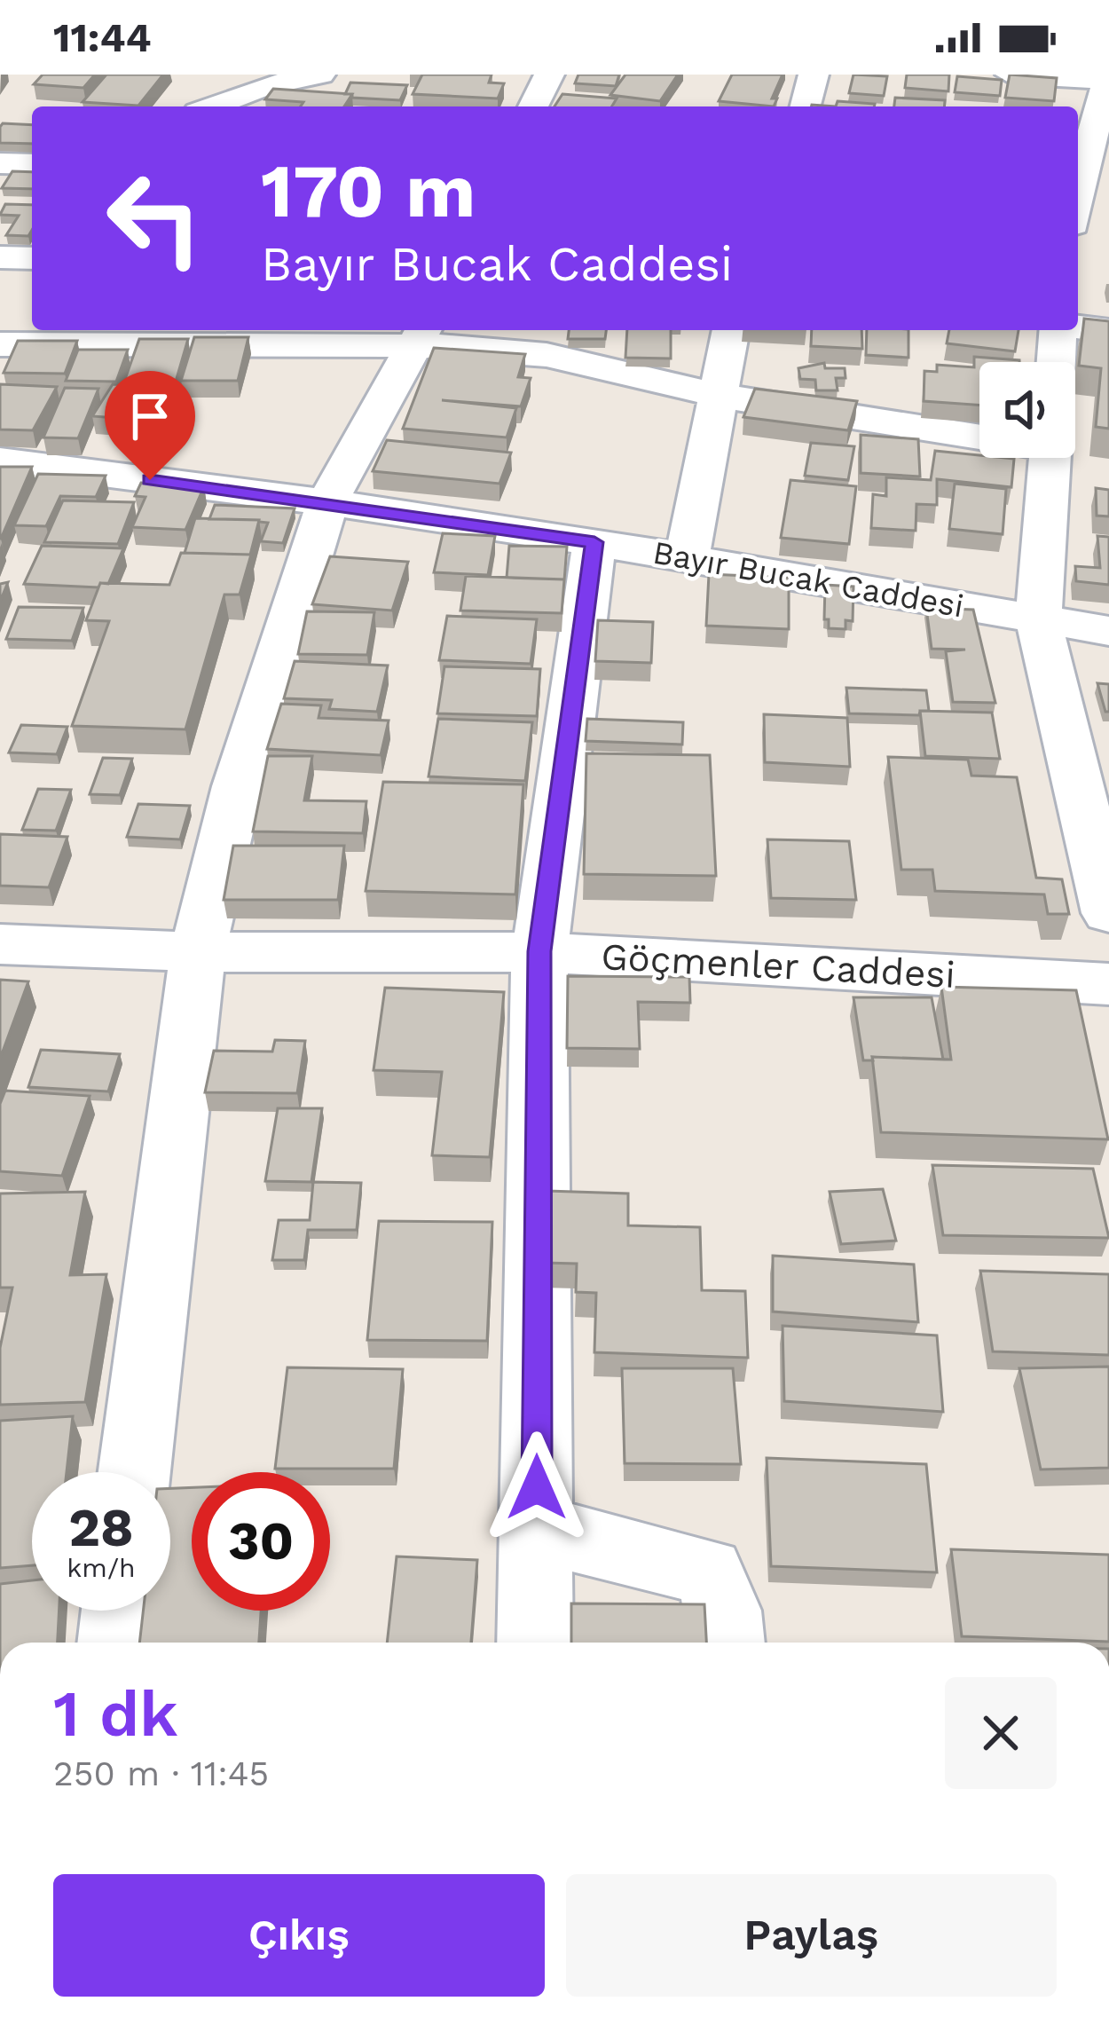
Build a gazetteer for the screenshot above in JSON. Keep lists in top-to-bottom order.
{
  "streets": {
    "street": ["Bayır Bucak Caddesi", "Göçmenler Caddesi"]
  },
  "page": {
    "status": "11:44",
    "turn": ["170 m", "Bayır Bucak Caddesi"],
    "speed": "28 km/h",
    "limit": "30",
    "heading": ["1 dk", "250 m · 11:45"],
    "buttons": ["Çıkış", "Paylaş"]
  }
}
